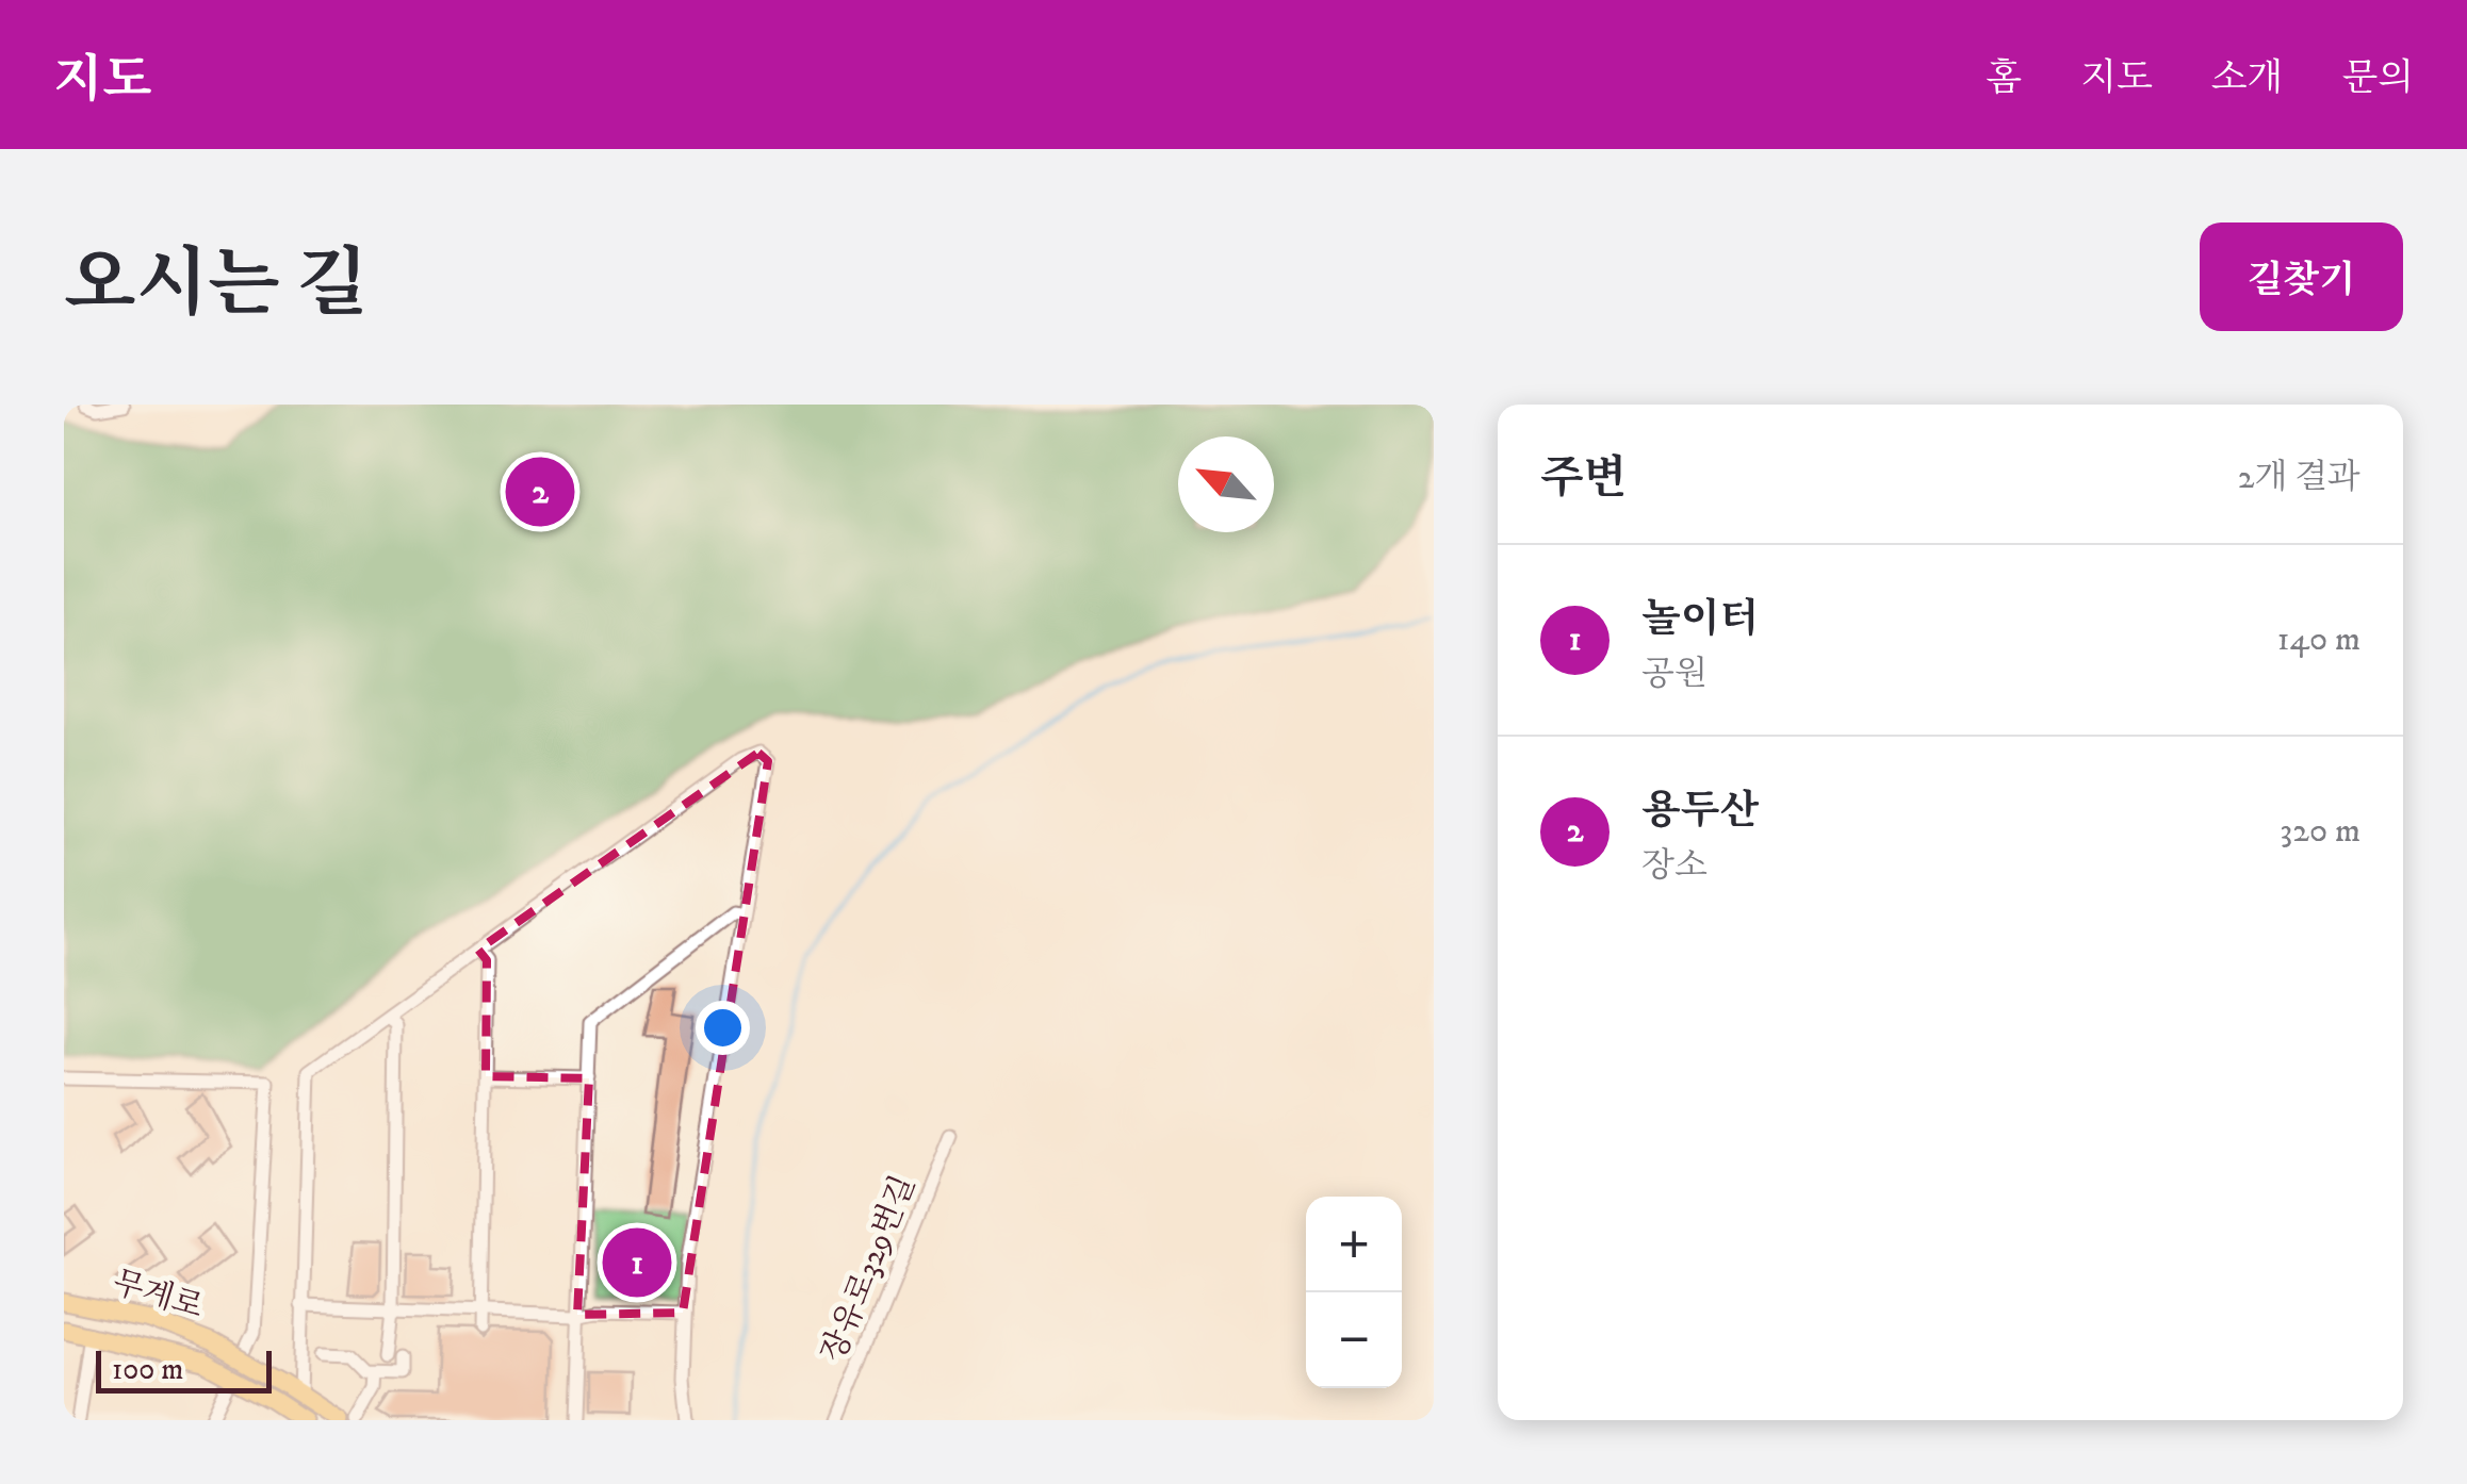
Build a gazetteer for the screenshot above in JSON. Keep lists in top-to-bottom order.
{
  "streets": {
    "main road": ["무계로"],
    "street": ["장유로329번길"]
  },
  "scale_bar": "100 m",
  "north": "top left",
  "page": {
    "header": "지도",
    "nav": [
      "홈",
      "지도",
      "소개",
      "문의"
    ],
    "title": "오시는 길",
    "buttons": "길찾기",
    "heading": ["주변", "2개 결과"],
    "pins": ["2", "1"],
    "list": [
      {
        "mark": "1",
        "name": "놀이터",
        "note": "공원",
        "value": "140 m"
      },
      {
        "mark": "2",
        "name": "용두산",
        "note": "장소",
        "value": "320 m"
      }
    ],
    "map_buttons": ["+", "−"],
    "scale": "100 m"
  }
}
